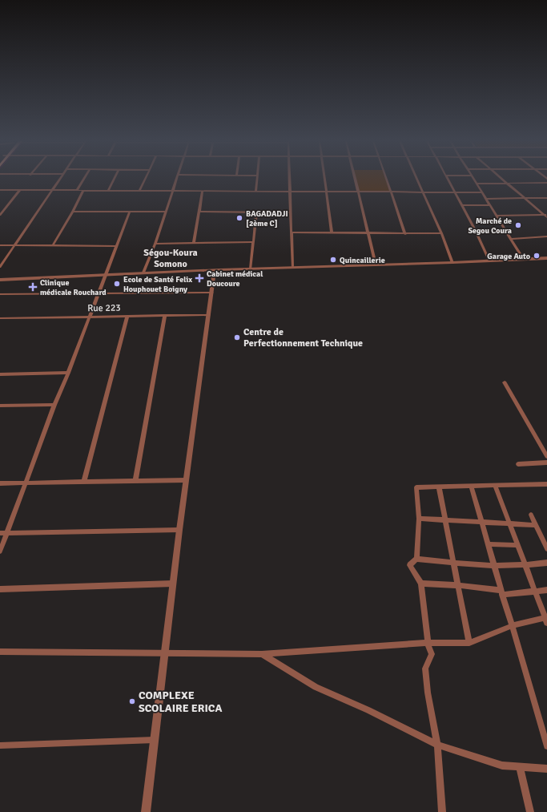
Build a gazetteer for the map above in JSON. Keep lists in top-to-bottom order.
{
  "streets": {
    "street": ["Rue 223"]
  },
  "districts": ["Ségou-Koura Somono"],
  "places": {
    "other": [
      "BAGADADJI [2ème C]",
      "Marché de Segou Coura",
      "Garage Auto",
      "Quincaillerie",
      "Ecole de Santé Felix Houphouet Boigny",
      "Centre de Perfectionnement Technique",
      "COMPLEXE SCOLAIRE ERICA"
    ],
    "health": ["Cabinet médical Doucoure", "Clinique médicale Rouchard"]
  }
}
